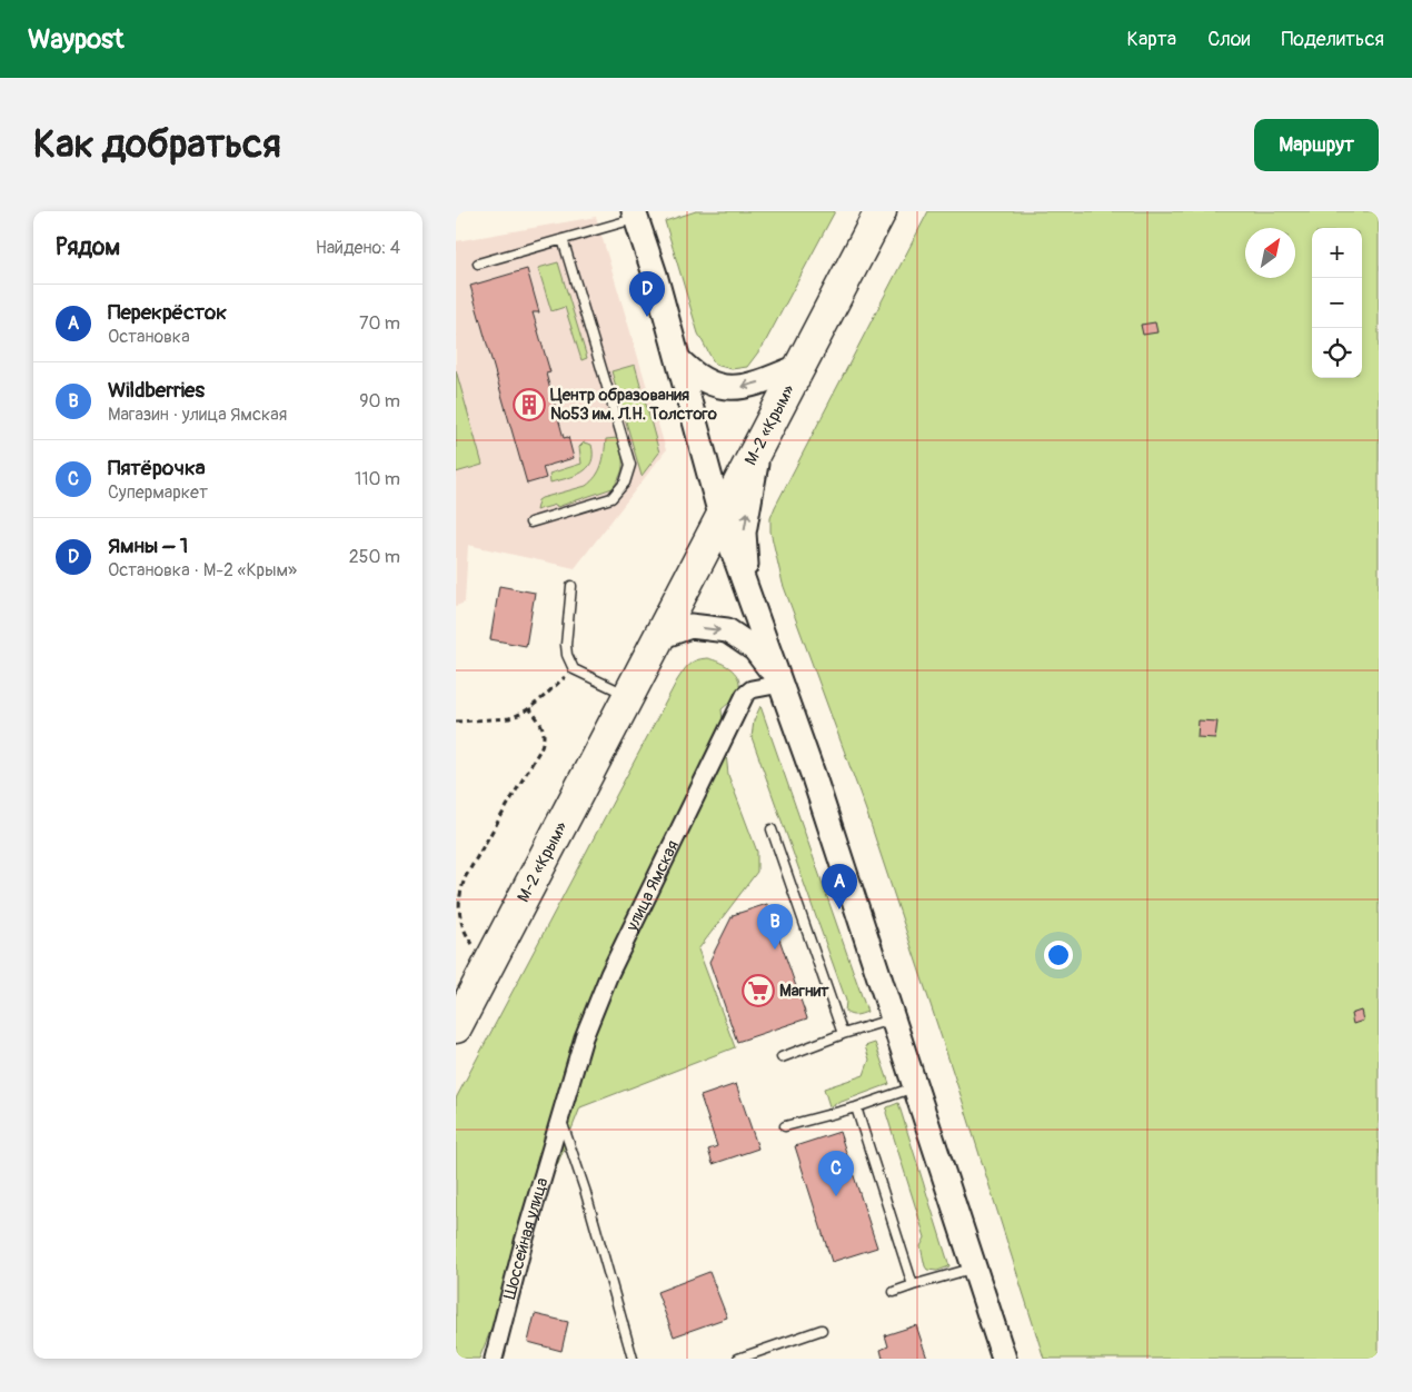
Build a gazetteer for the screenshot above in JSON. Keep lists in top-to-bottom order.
{
  "streets": {
    "highway": ["М-2 «Крым»"],
    "street": ["улица Ямская", "Шоссейная улица"]
  },
  "crossings": [
    ["улица Ямская", "Шоссейная улица"]
  ],
  "places": {
    "building": ["Центр образования №53 им. Л.Н. Толстого"],
    "supermarket": ["Магнит"]
  },
  "north": "top right",
  "page": {
    "header": "Waypost",
    "nav": ["Карта", "Слои", "Поделиться"],
    "buttons": "Маршрут",
    "title": "Как добраться",
    "heading": ["Рядом", "Найдено: 4"],
    "map_buttons": ["+", "−"],
    "pins": [
      "D",
      "A",
      "B",
      "C"
    ],
    "list": [
      {
        "mark": "A",
        "name": "Перекрёсток",
        "note": "Остановка",
        "value": "70 m"
      },
      {
        "mark": "B",
        "name": "Wildberries",
        "note": "Магазин · улица Ямская",
        "value": "90 m"
      },
      {
        "mark": "C",
        "name": "Пятёрочка",
        "note": "Супермаркет",
        "value": "110 m"
      },
      {
        "mark": "D",
        "name": "Ямны – 1",
        "note": "Остановка · М-2 «Крым»",
        "value": "250 m"
      }
    ]
  }
}
